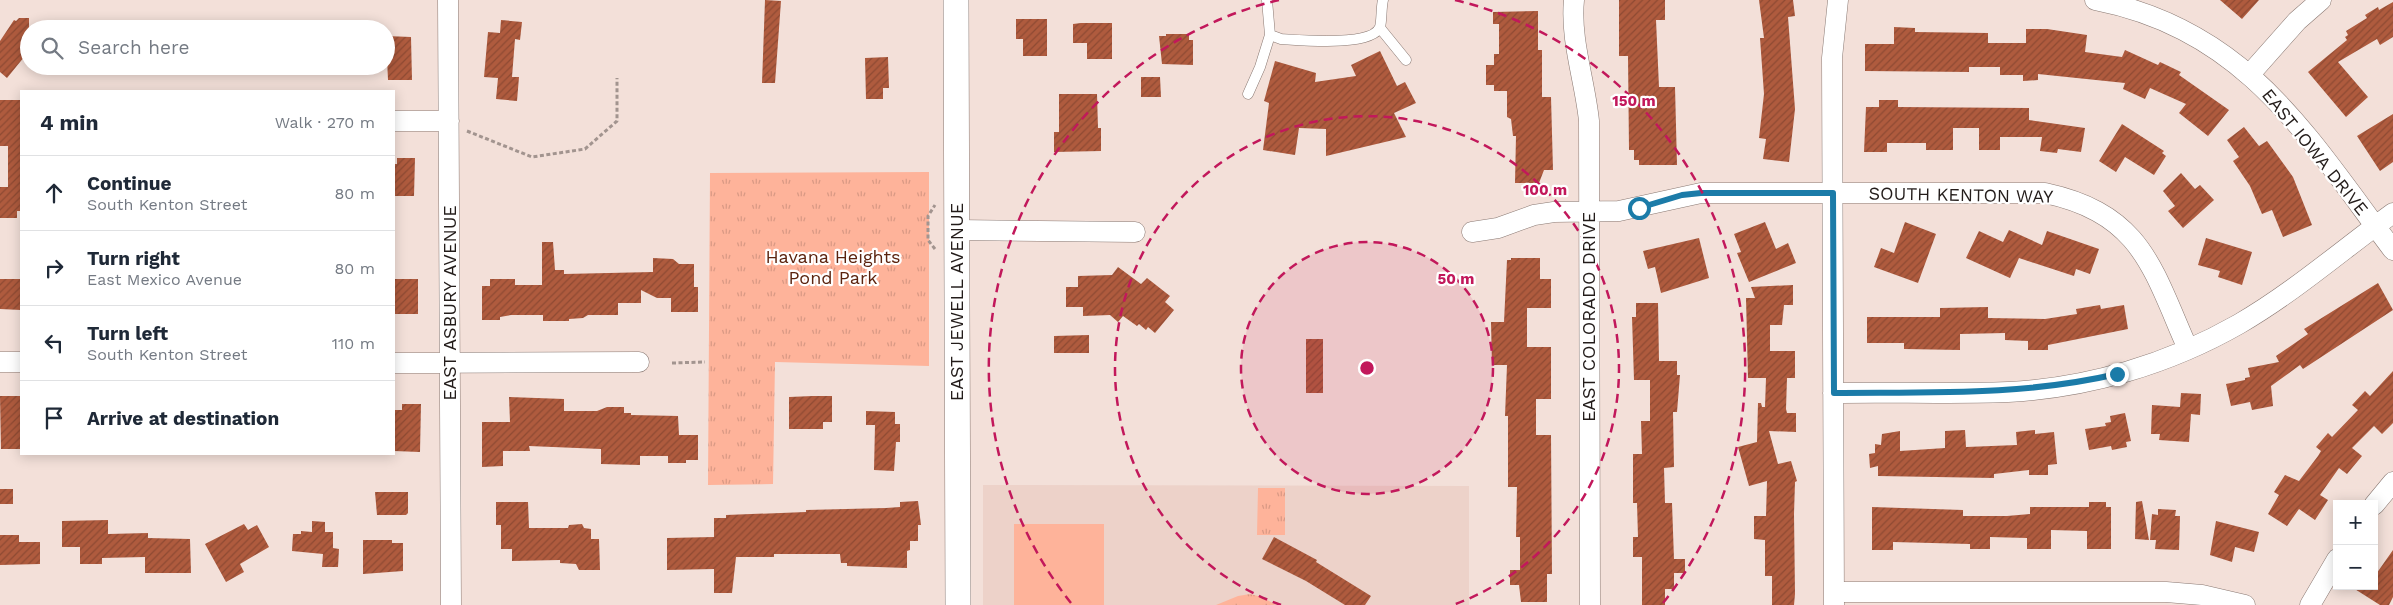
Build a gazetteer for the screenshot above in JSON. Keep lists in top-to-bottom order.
{
  "streets": {
    "street": [
      "EAST IOWA DRIVE",
      "SOUTH KENTON WAY",
      "EAST JEWELL AVENUE",
      "EAST ASBURY AVENUE",
      "EAST COLORADO DRIVE"
    ]
  },
  "crossings": [
    ["SOUTH KENTON WAY", "EAST COLORADO DRIVE"]
  ],
  "parks": ["Havana Heights Pond Park"],
  "page": {
    "search": "Search here",
    "heading": ["4 min", "Walk · 270 m"],
    "list": [
      ["Continue", "South Kenton Street", "80 m"],
      ["Turn right", "East Mexico Avenue", "80 m"],
      ["Turn left", "South Kenton Street", "110 m"],
      "Arrive at destination"
    ],
    "map_buttons": ["+", "−"]
  },
  "rings": ["150 m", "100 m", "50 m"]
}
